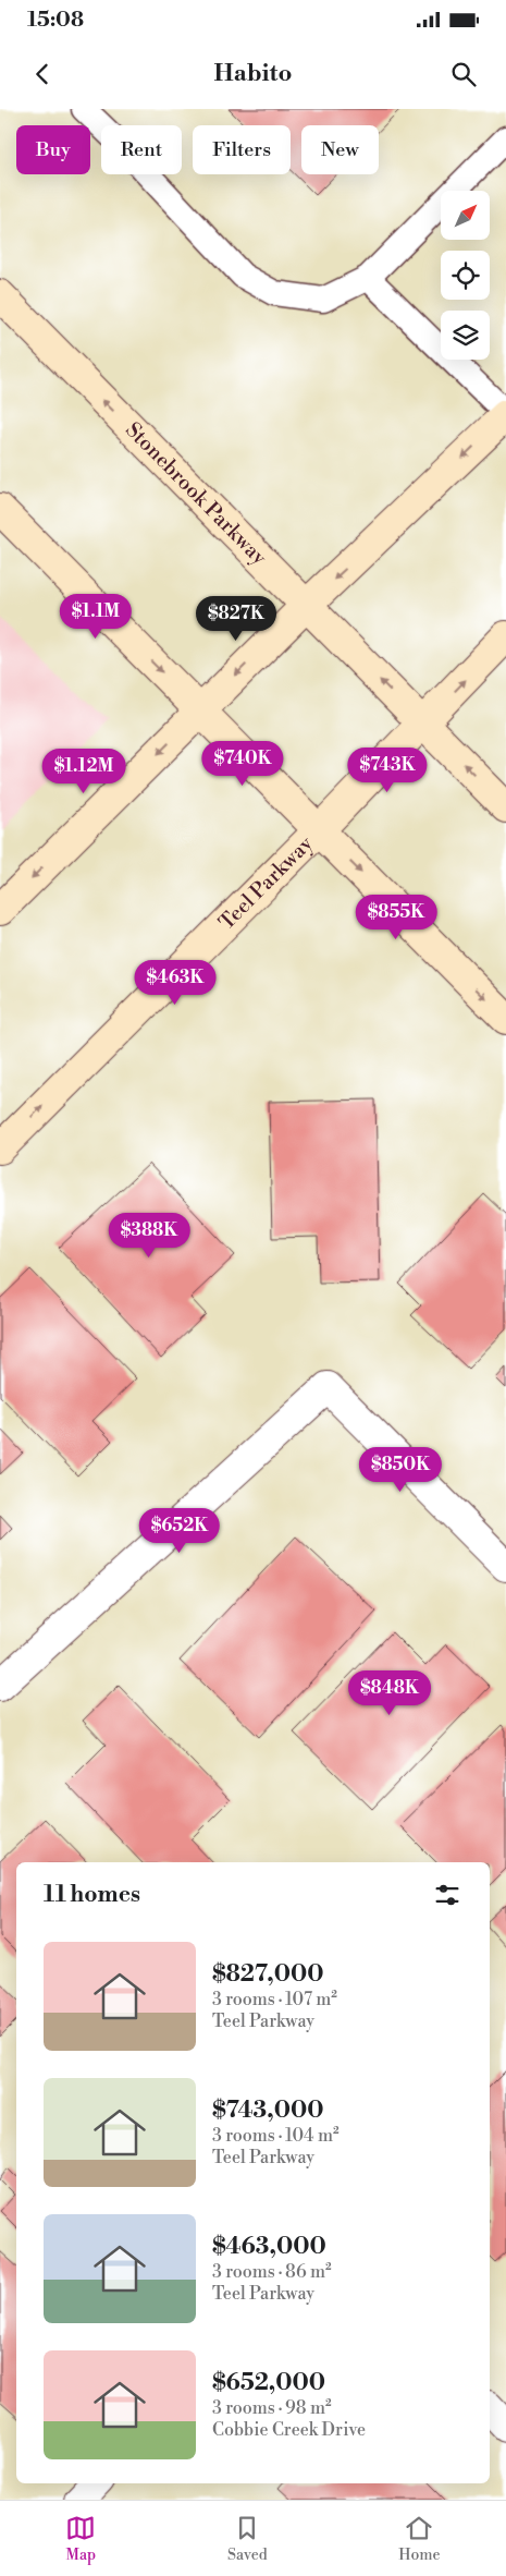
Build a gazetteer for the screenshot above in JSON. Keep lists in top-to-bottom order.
{
  "streets": {
    "main road": ["Stonebrook Parkway", "Teel Parkway"]
  },
  "crossings": [
    ["Stonebrook Parkway", "Teel Parkway"]
  ],
  "north": "top right",
  "page": {
    "status": "15:08",
    "header": "Habito",
    "chip": [
      "Buy",
      "Rent",
      "Filters",
      "New"
    ],
    "price": [
      "$1.1M",
      "$827K",
      "$740K",
      "$743K",
      "$1.12M",
      "$855K",
      "$463K",
      "$388K",
      "$850K",
      "$652K",
      "$848K"
    ],
    "heading": "11 homes",
    "list": [
      {
        "name": "$827,000",
        "note": "3 rooms · 107 m² · Teel Parkway"
      },
      {
        "name": "$743,000",
        "note": "3 rooms · 104 m² · Teel Parkway"
      },
      {
        "name": "$463,000",
        "note": "3 rooms · 86 m² · Teel Parkway"
      },
      {
        "name": "$652,000",
        "note": "3 rooms · 98 m² · Cobbie Creek Drive"
      }
    ],
    "tabs": ["Map", "Saved", "Home"]
  }
}
